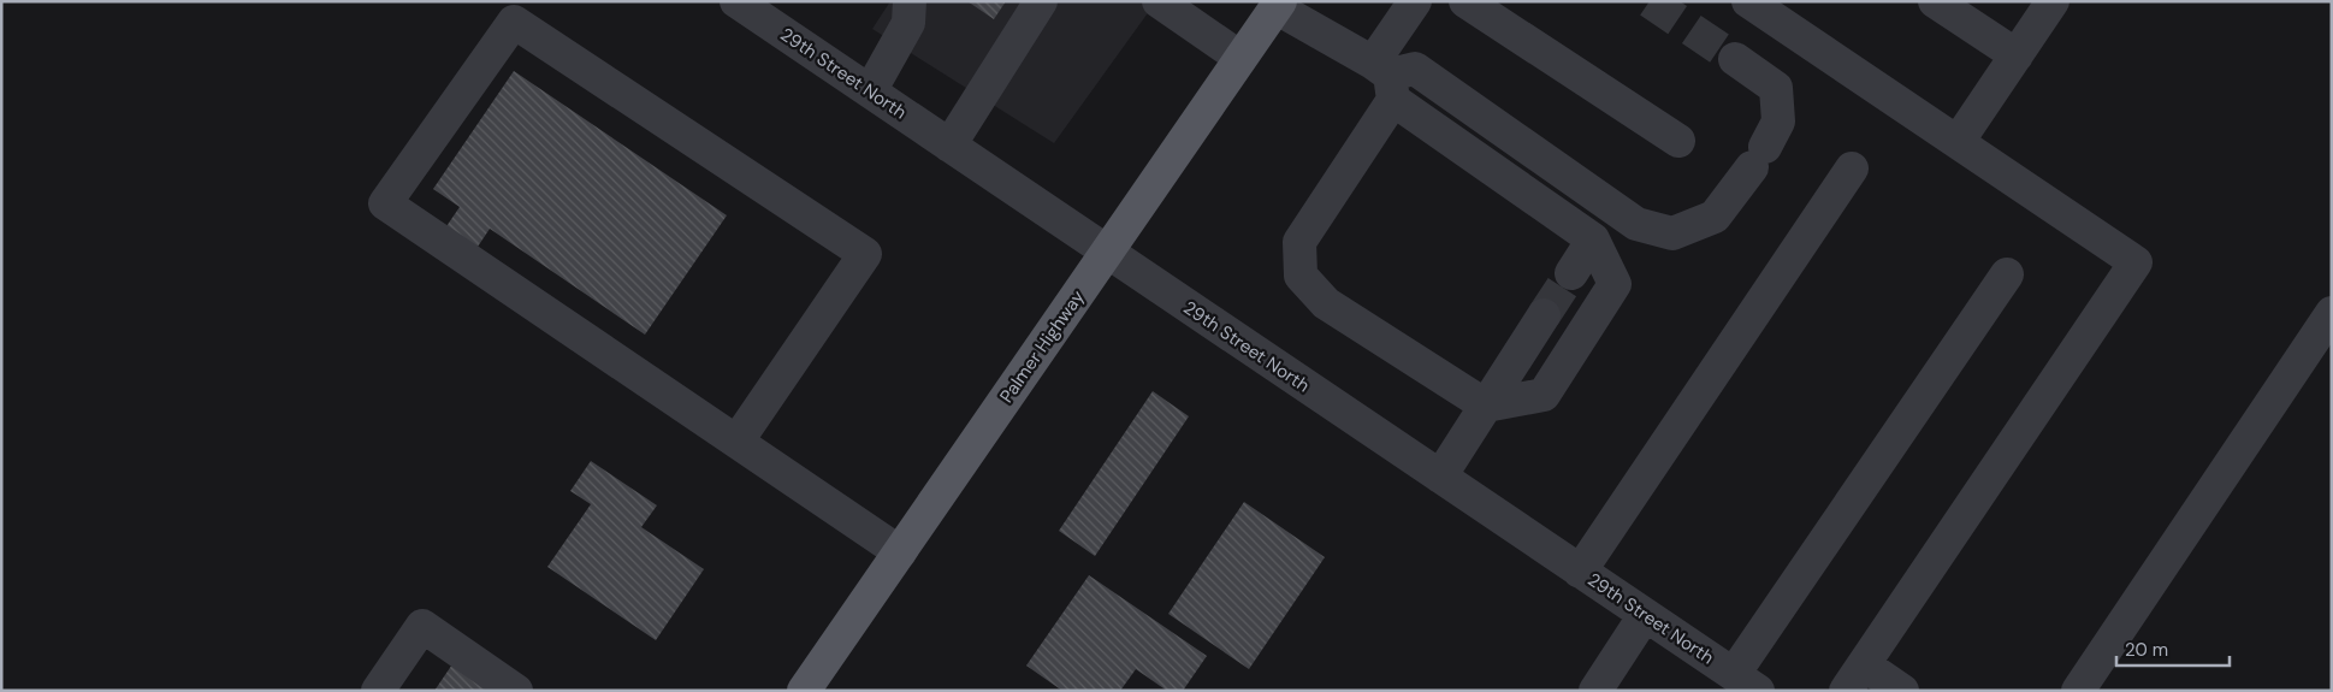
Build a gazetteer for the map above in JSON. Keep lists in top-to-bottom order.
{
  "streets": {
    "main road": ["Palmer Highway"],
    "street": ["29th Street North"]
  },
  "crossings": [
    ["29th Street North", "Palmer Highway"]
  ],
  "scale_bar": "20 m"
}
